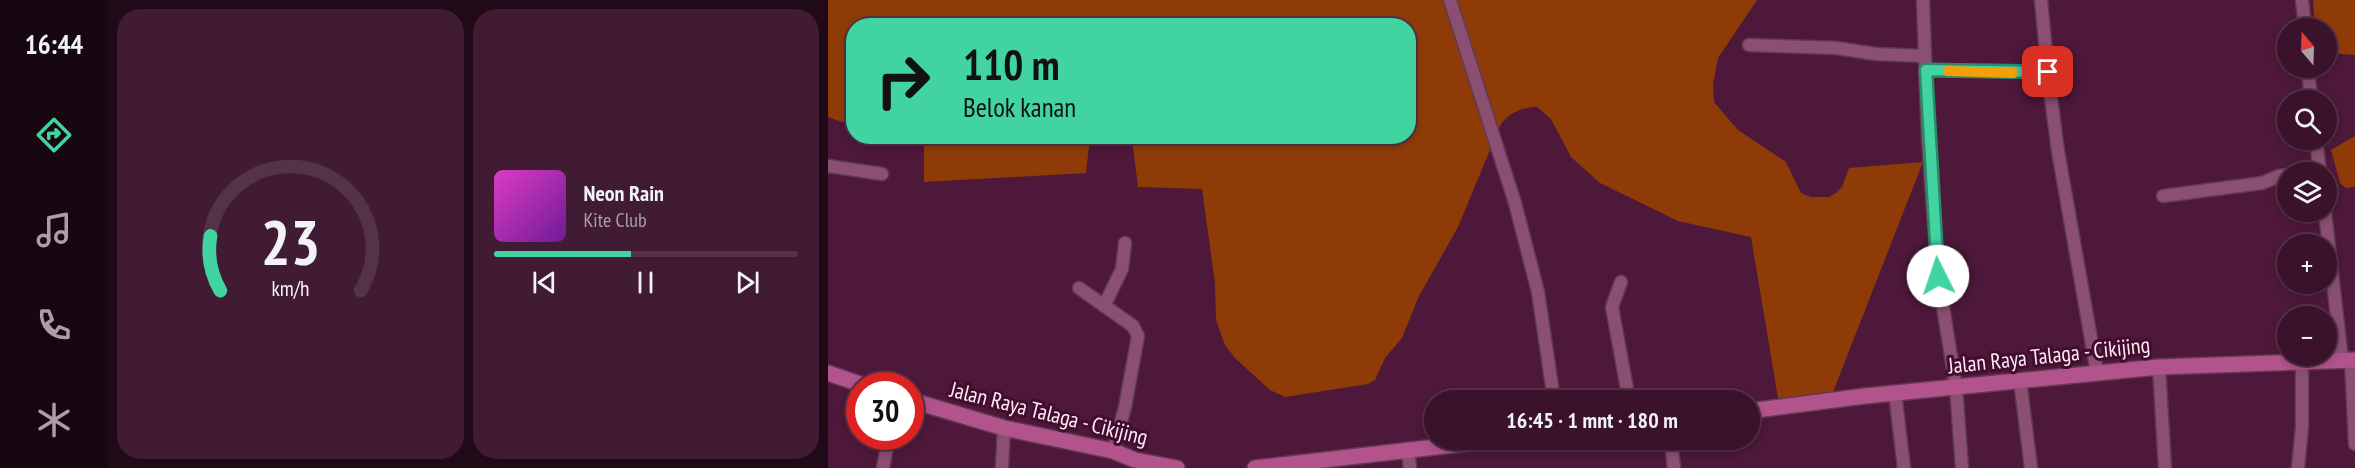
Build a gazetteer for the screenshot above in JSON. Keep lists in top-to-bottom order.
{
  "streets": {
    "main road": ["Jalan Raya Talaga - Cikijing"]
  },
  "north": "top",
  "page": {
    "tabs": "16:44",
    "map_buttons": ["+", "−"],
    "turn": ["110 m", "Belok kanan"],
    "song": ["Neon Rain", "Kite Club"],
    "limit": "30",
    "trip": "16:45 · 1 mnt · 180 m",
    "gauge": ["23", "km/h"]
  }
}
